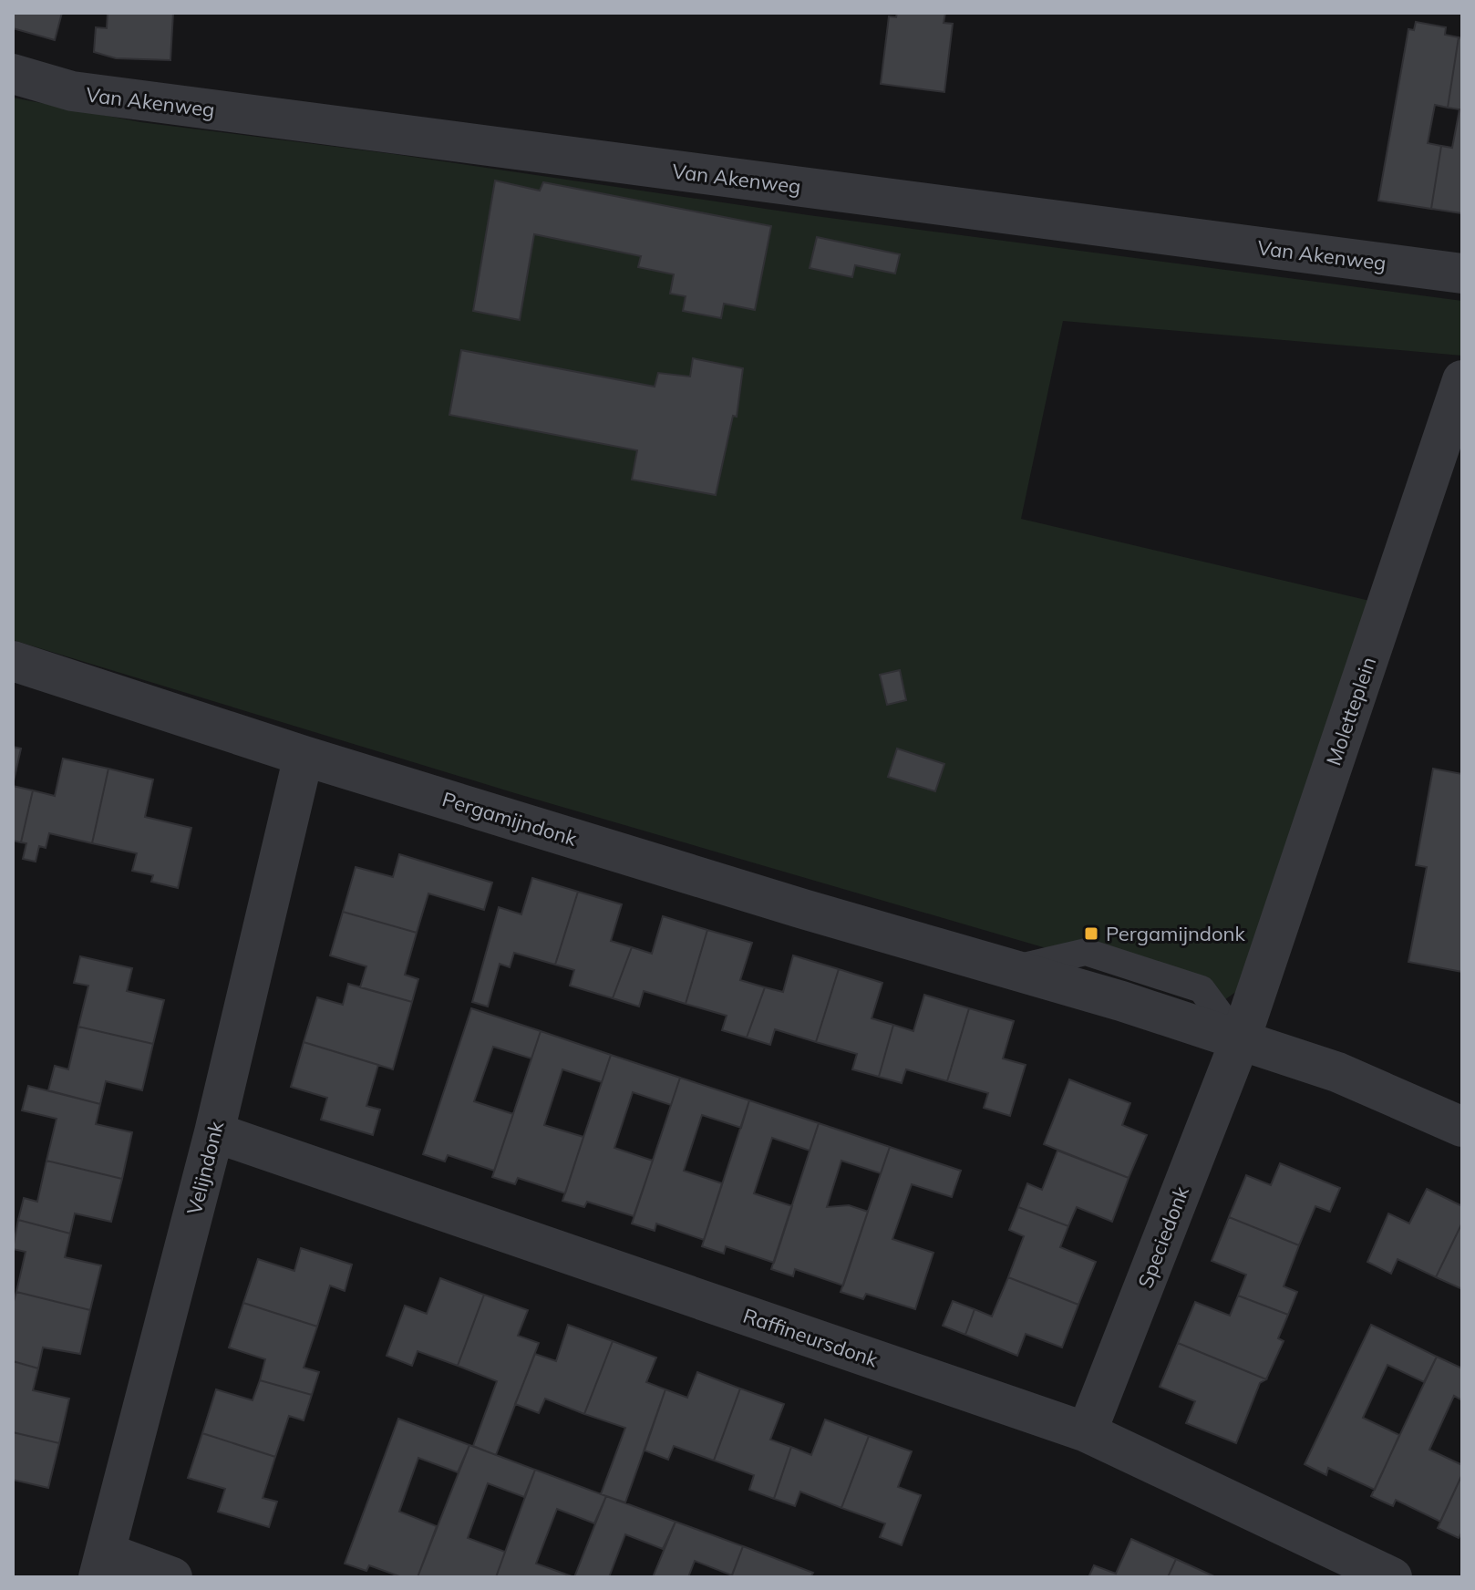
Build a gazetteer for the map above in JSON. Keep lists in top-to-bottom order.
{
  "streets": {
    "street": [
      "Van Akenweg",
      "Moletteplein",
      "Pergamijndonk",
      "Velijndonk",
      "Speciedonk",
      "Raffineursdonk"
    ]
  },
  "crossings": [
    ["Moletteplein", "Pergamijndonk"],
    ["Moletteplein", "Speciedonk"],
    ["Pergamijndonk", "Velijndonk"],
    ["Pergamijndonk", "Speciedonk"],
    ["Velijndonk", "Raffineursdonk"],
    ["Speciedonk", "Raffineursdonk"]
  ],
  "places": {
    "transit": ["Pergamijndonk"]
  }
}
